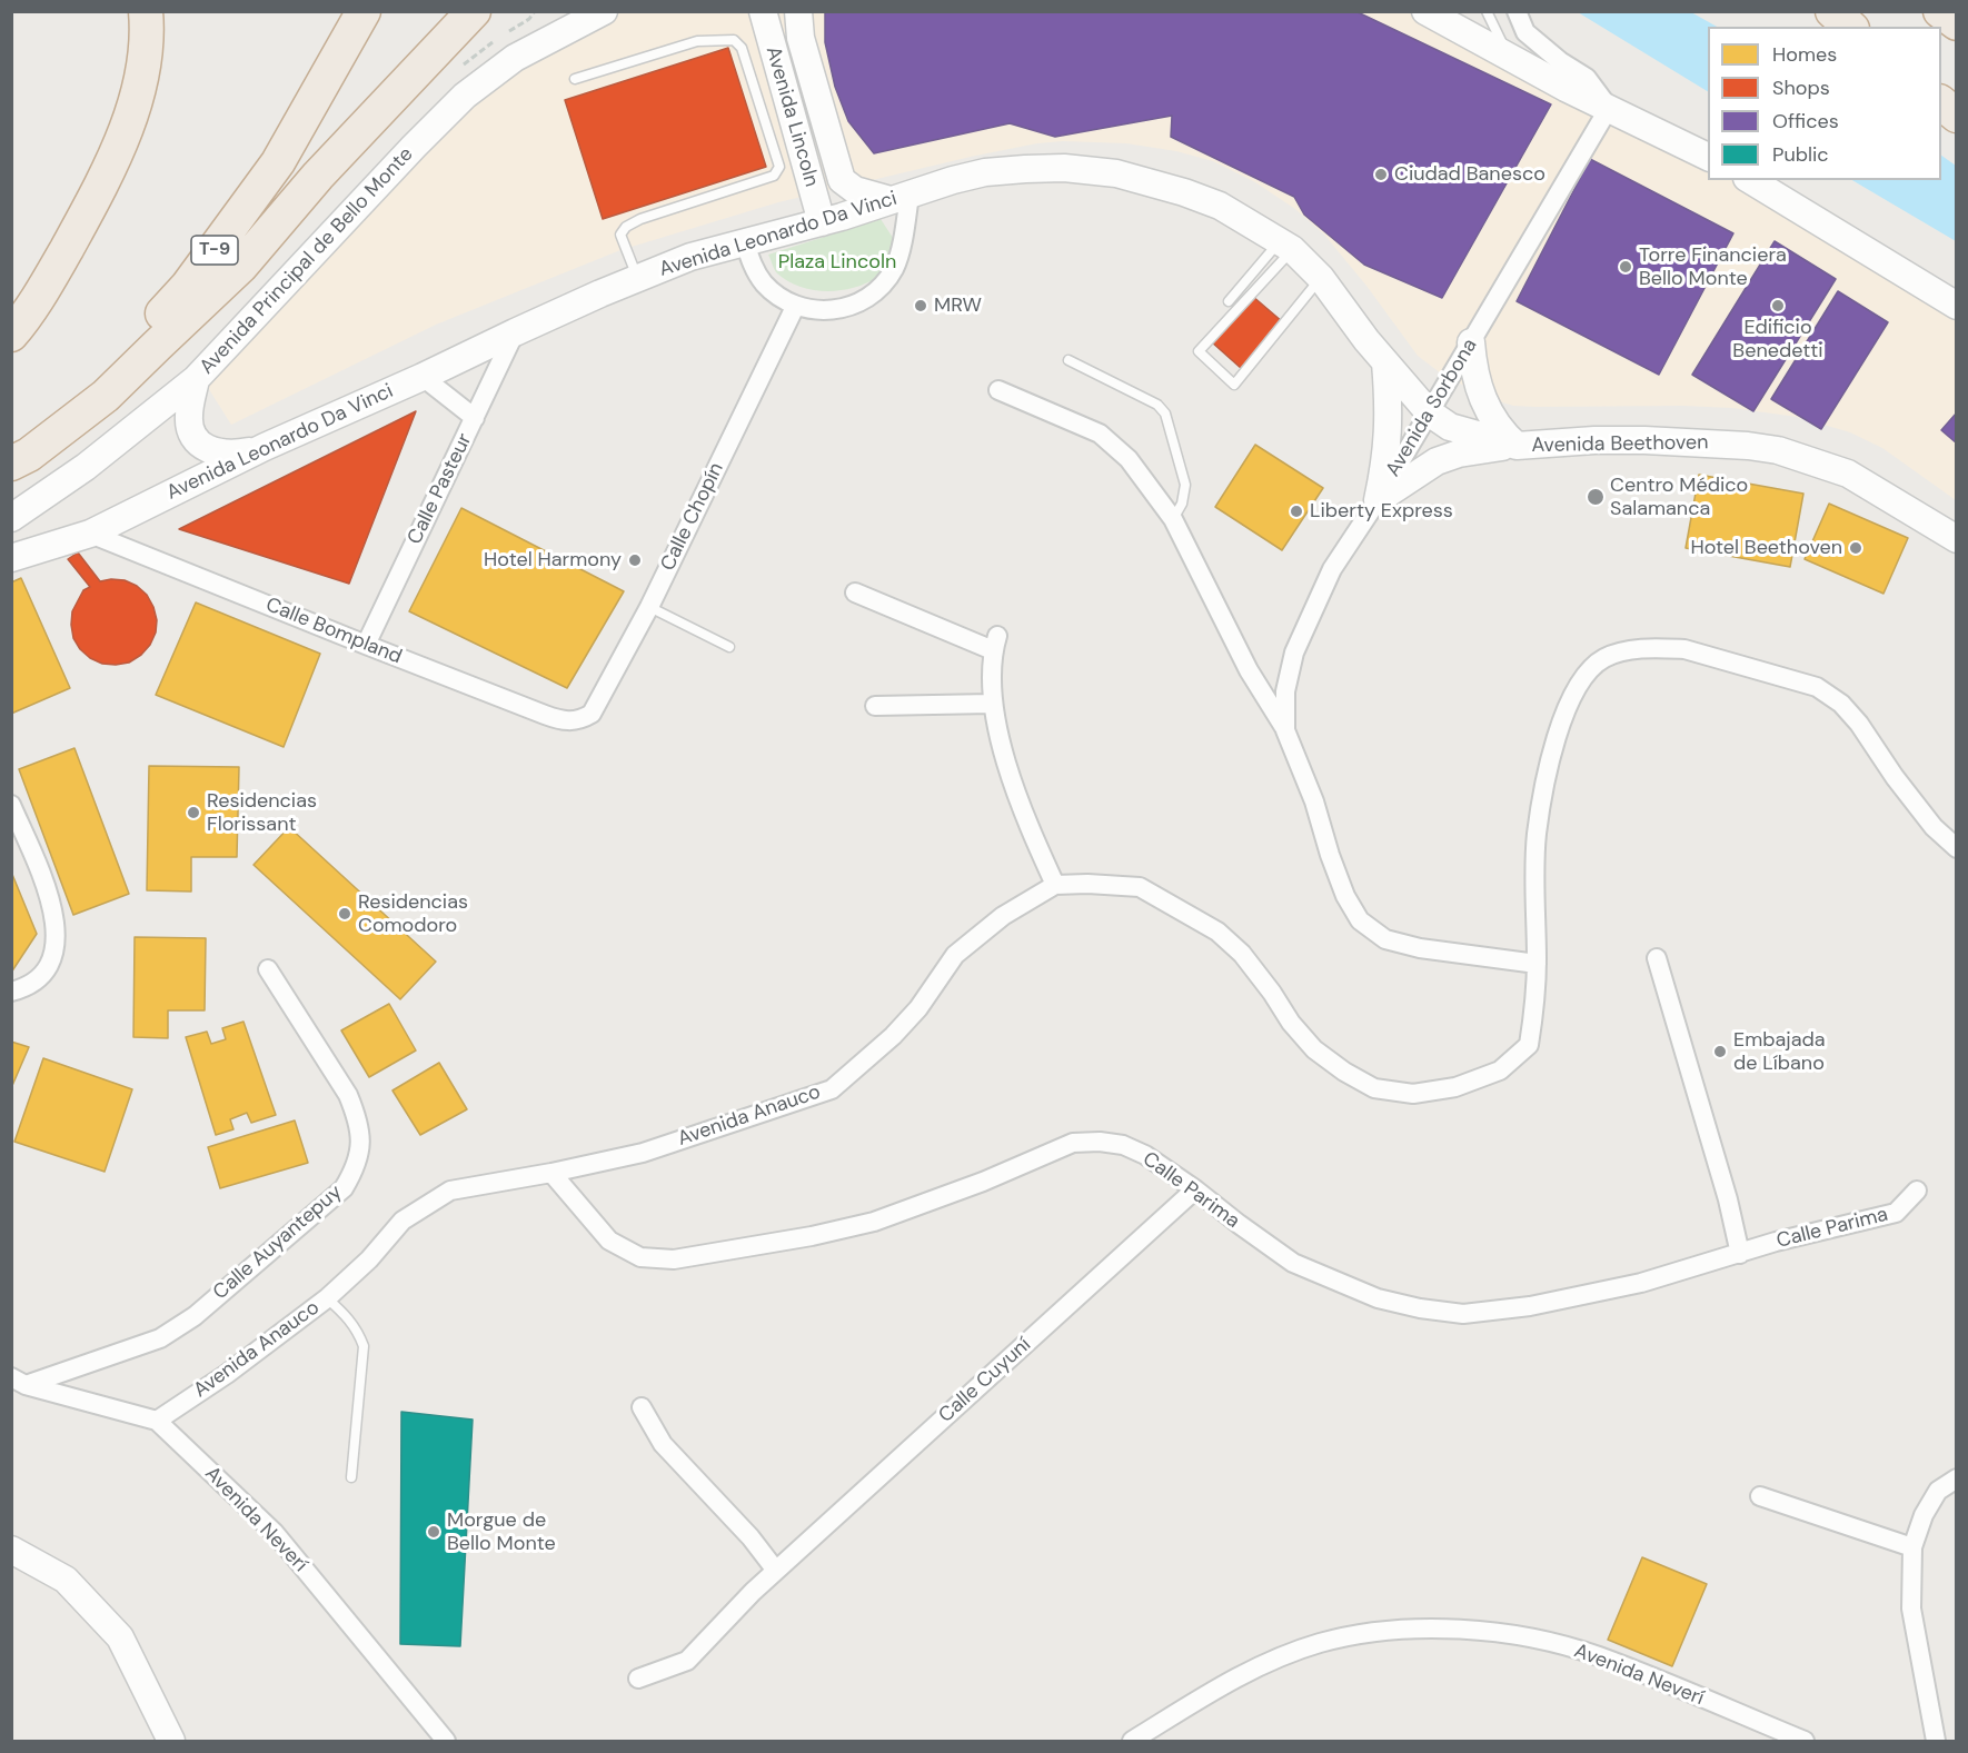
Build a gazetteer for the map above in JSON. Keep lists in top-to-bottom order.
{
  "streets": {
    "highway": ["T-9"],
    "street": [
      "Avenida Lincoln",
      "Avenida Leonardo Da Vinci",
      "Avenida Principal de Bello Monte",
      "Avenida Sorbona",
      "Avenida Beethoven",
      "Calle Pasteur",
      "Calle Chopín",
      "Calle Bompland",
      "Avenida Anauco",
      "Calle Parima",
      "Calle Auyantepuy",
      "Calle Cuyuní",
      "Avenida Neverí"
    ]
  },
  "crossings": [
    ["Avenida Lincoln", "Avenida Leonardo Da Vinci"],
    ["Avenida Leonardo Da Vinci", "Avenida Sorbona"],
    ["Avenida Leonardo Da Vinci", "Avenida Beethoven"],
    ["Avenida Leonardo Da Vinci", "Calle Pasteur"],
    ["Avenida Leonardo Da Vinci", "Calle Bompland"],
    ["Avenida Sorbona", "Avenida Beethoven"],
    ["Avenida Sorbona", "Avenida Anauco"],
    ["Calle Pasteur", "Calle Bompland"],
    ["Calle Chopín", "Calle Bompland"],
    ["Avenida Anauco", "Calle Parima"],
    ["Avenida Anauco", "Avenida Neverí"],
    ["Calle Parima", "Calle Cuyuní"],
    ["Calle Auyantepuy", "Avenida Neverí"]
  ],
  "parks": ["Plaza Lincoln"],
  "places": [
    "Ciudad Banesco",
    "Torre Financiera Bello Monte",
    "MRW",
    "Edificio Benedetti",
    "Centro Médico Salamanca",
    "Liberty Express",
    "Hotel Beethoven",
    "Hotel Harmony",
    "Residencias Florissant",
    "Residencias Comodoro",
    "Embajada de Líbano",
    "Morgue de Bello Monte"
  ],
  "legend": [
    "Homes",
    "Shops",
    "Offices",
    "Public"
  ]
}
